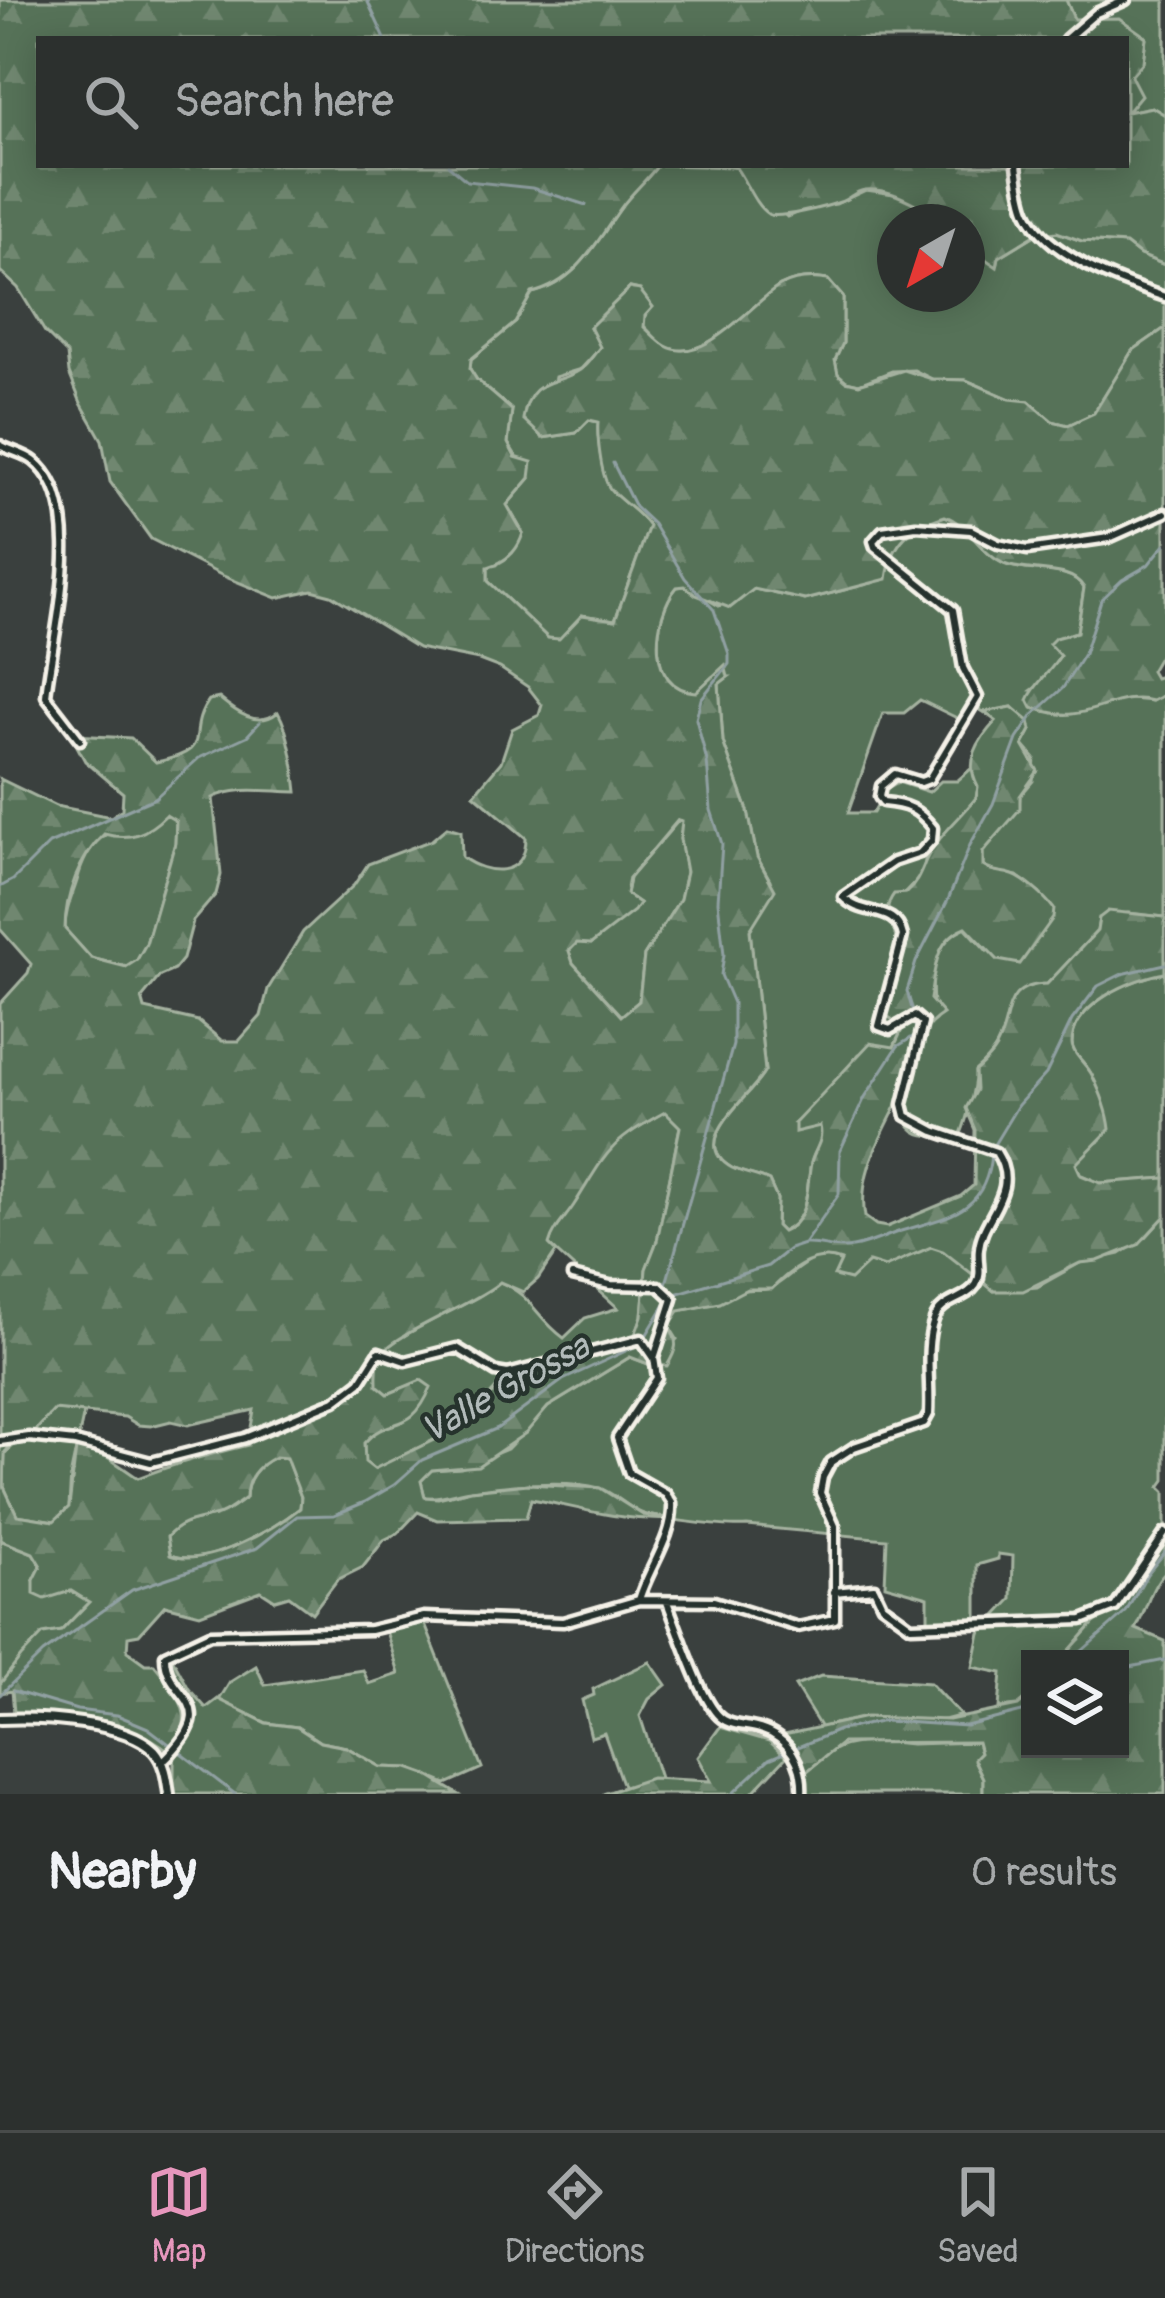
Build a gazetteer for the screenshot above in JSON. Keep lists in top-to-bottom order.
{
  "water": ["Valle Grossa"],
  "north": "bottom left",
  "page": {
    "search": "Search here",
    "heading": ["Nearby", "0 results"],
    "nav": ["Map", "Directions", "Saved"]
  }
}
